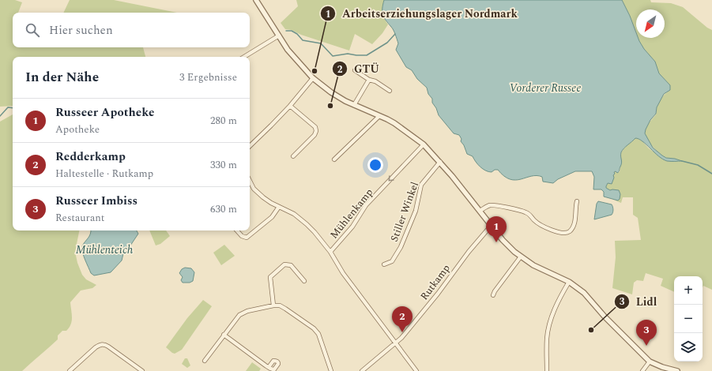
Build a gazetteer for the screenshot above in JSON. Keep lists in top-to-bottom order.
{
  "streets": {
    "street": ["Stiller Winkel", "Mühlenkamp", "Rutkamp"]
  },
  "one_way": ["Mühlenkamp"],
  "water": ["Vorderer Russee", "Mühlenteich"],
  "places": ["Arbeitserziehungslager Nordmark", "GTÜ", "Lidl"],
  "north": "bottom left",
  "page": {
    "search": "Hier suchen",
    "heading": ["In der Nähe", "3 Ergebnisse"],
    "list": [
      {
        "mark": "1",
        "name": "Russeer Apotheke",
        "note": "Apotheke",
        "value": "280 m"
      },
      {
        "mark": "2",
        "name": "Redderkamp",
        "note": "Haltestelle · Rutkamp",
        "value": "330 m"
      },
      {
        "mark": "3",
        "name": "Russeer Imbiss",
        "note": "Restaurant",
        "value": "630 m"
      }
    ],
    "pins": ["1", "2", "3"],
    "map_buttons": ["+", "−"]
  }
}
